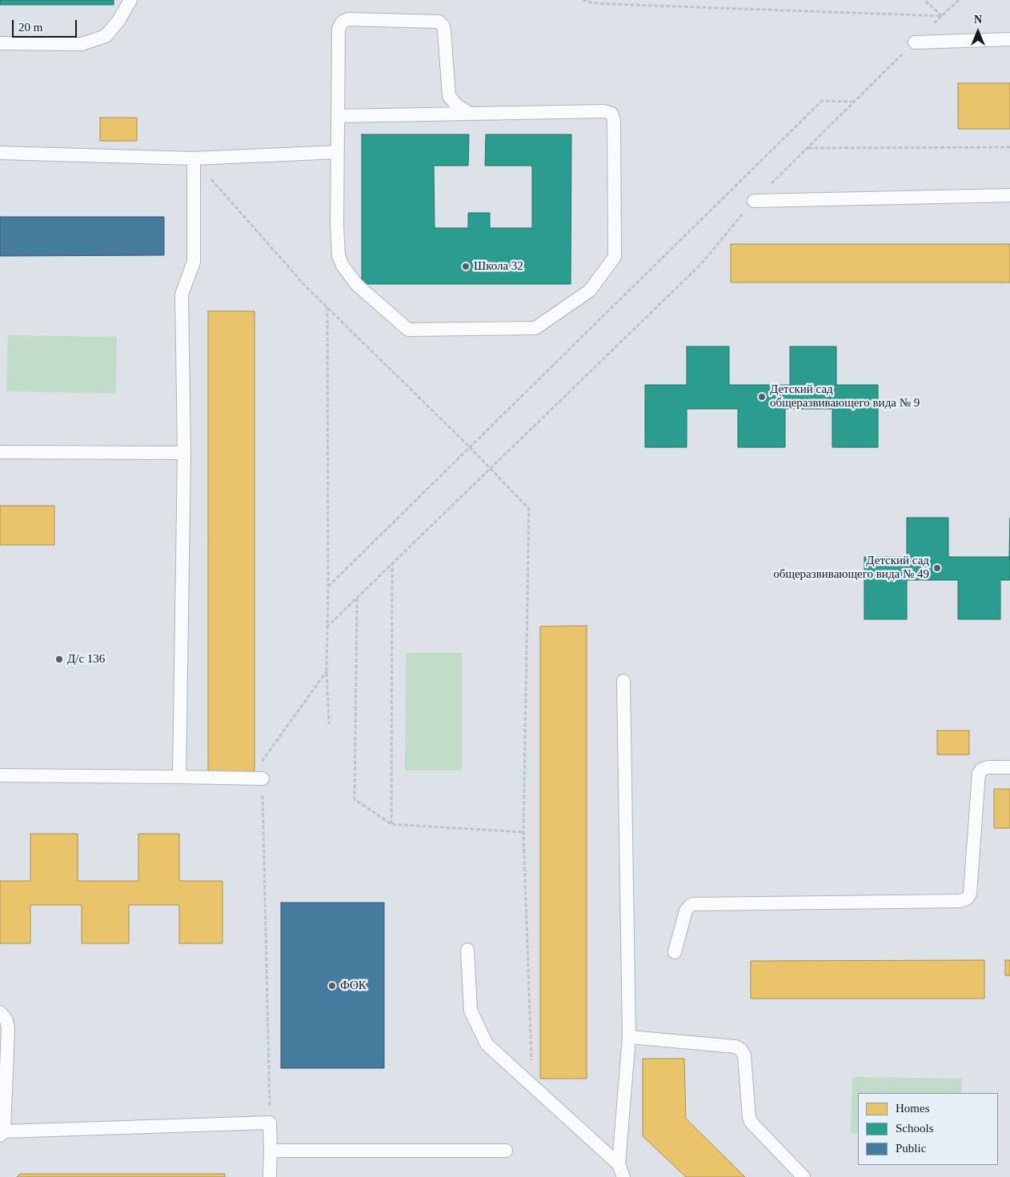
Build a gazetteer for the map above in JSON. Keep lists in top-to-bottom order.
{
  "places": [
    "Школа 32",
    "Детский сад общеразвивающего вида № 9",
    "Детский сад общеразвивающего вида № 49",
    "Д/с 136",
    "ФОК"
  ],
  "legend": ["Homes", "Schools", "Public"],
  "scale_bar": "20 m",
  "north": "top"
}
